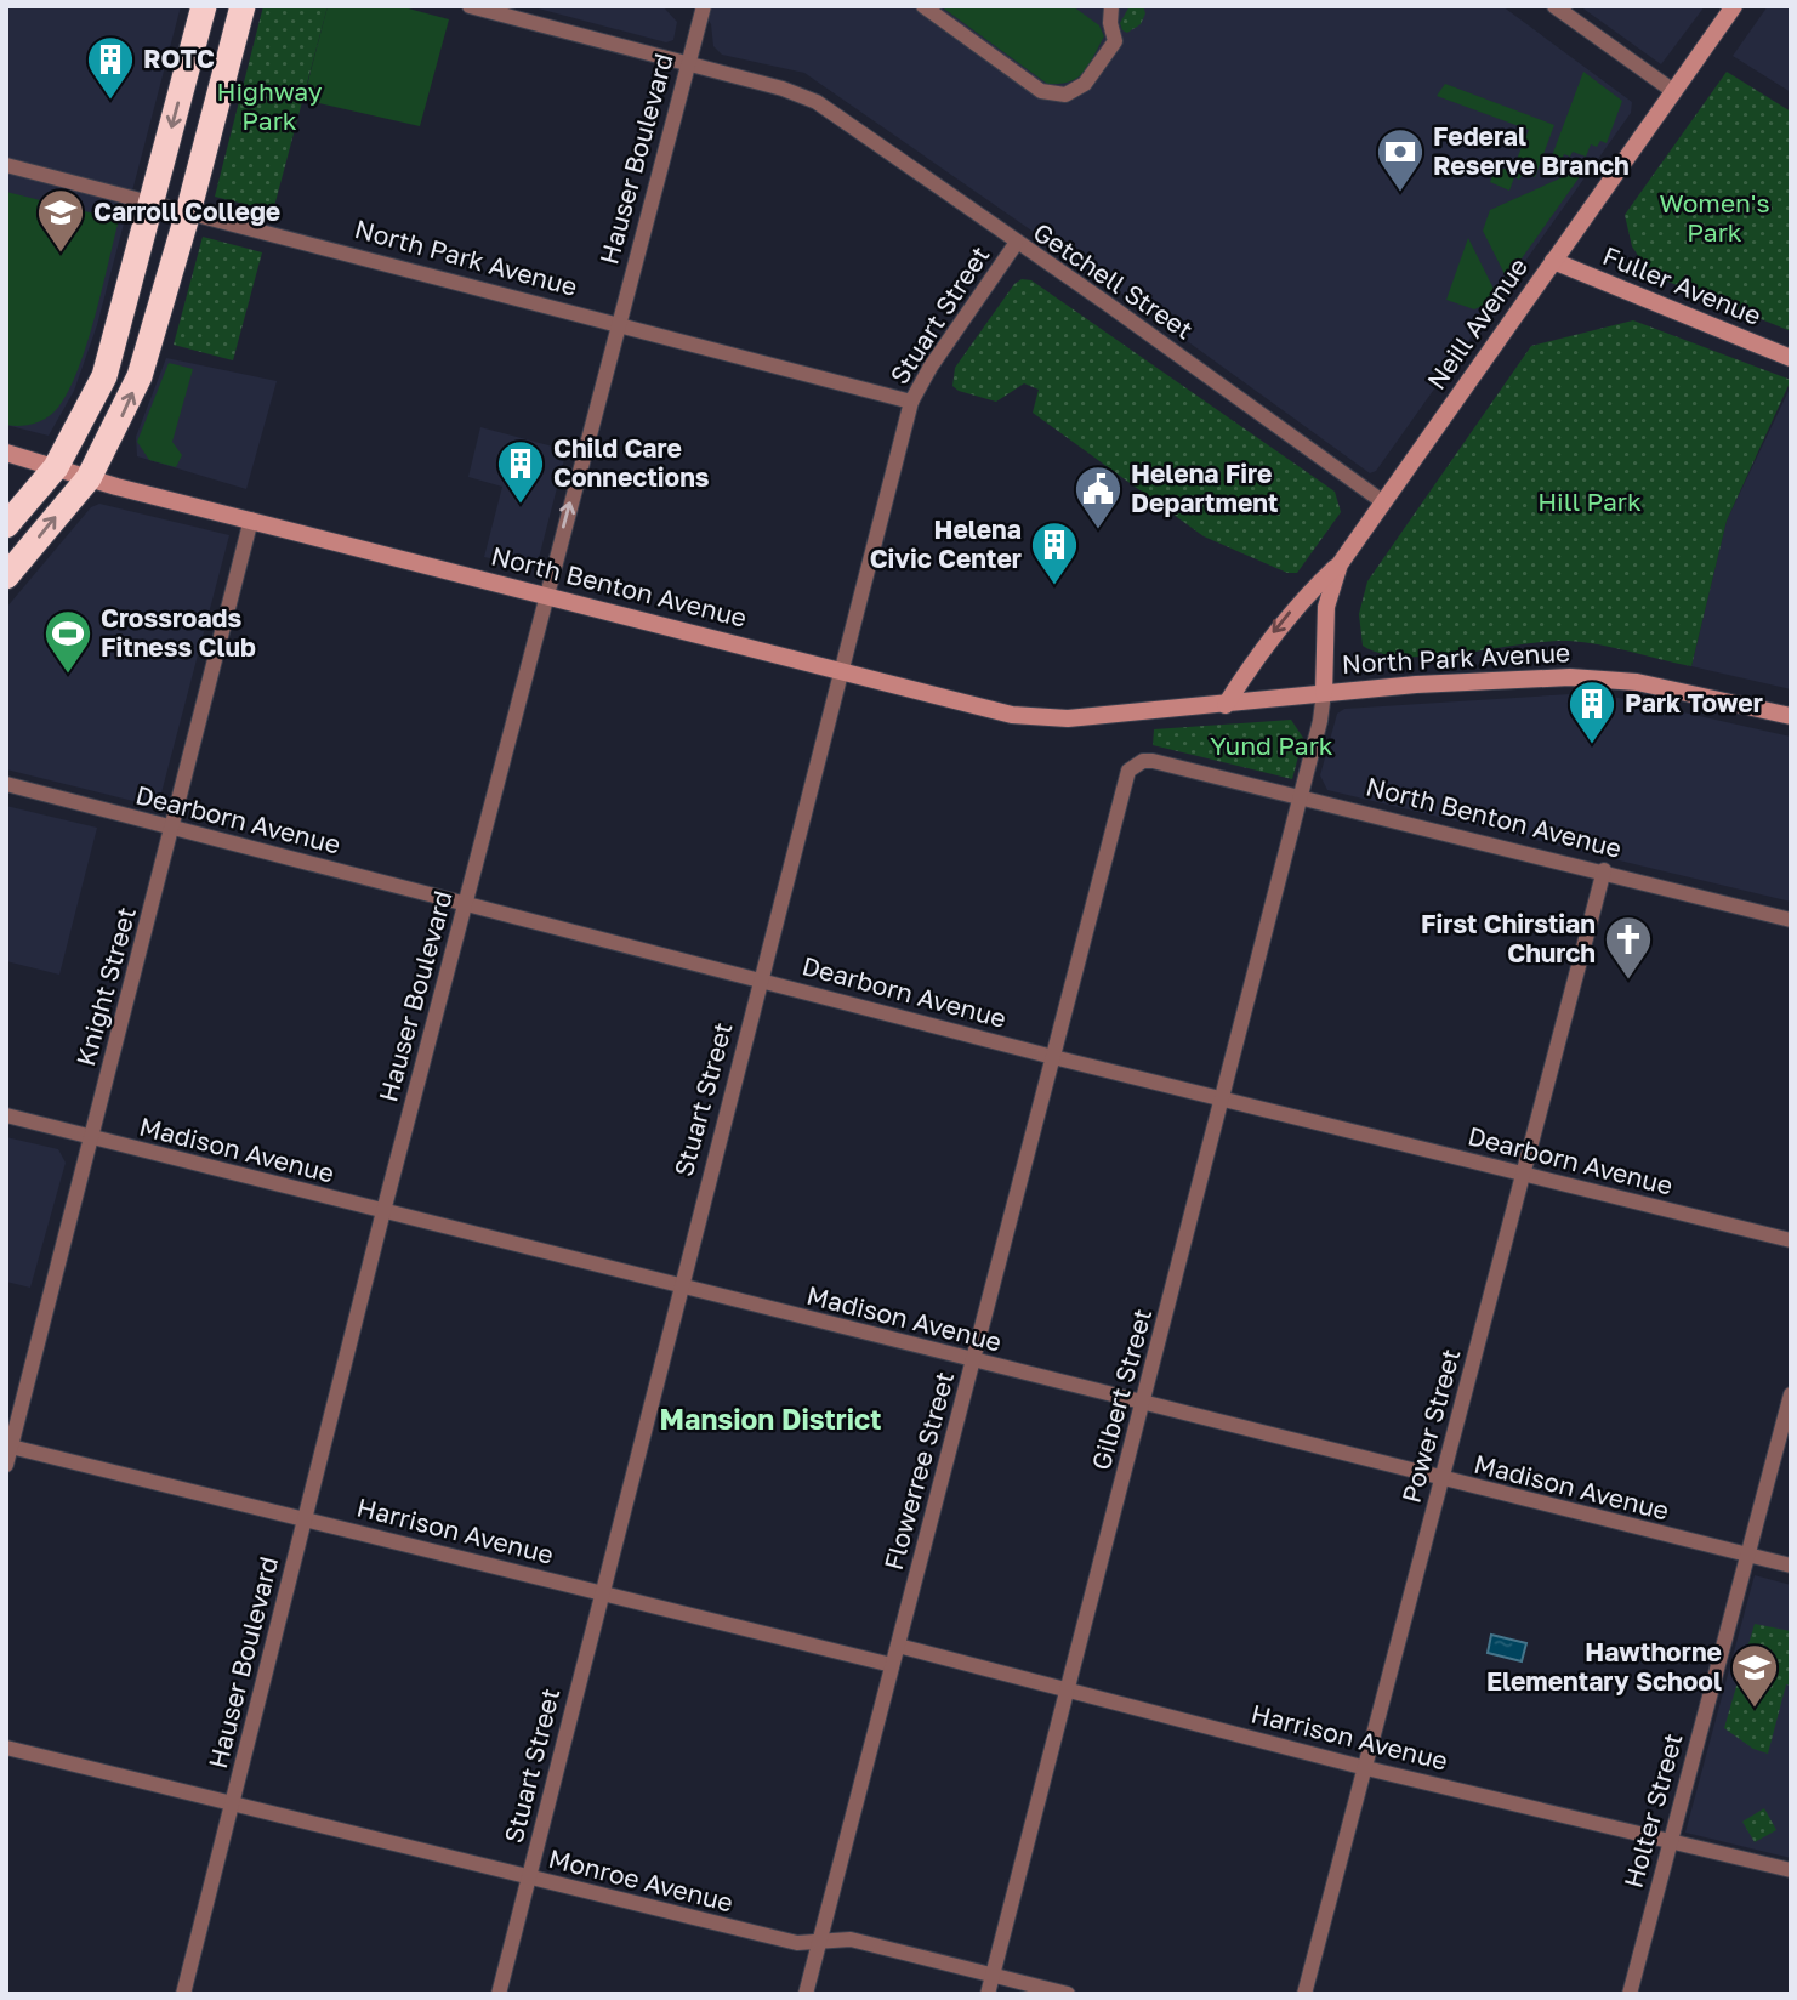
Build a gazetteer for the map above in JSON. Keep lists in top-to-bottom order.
{
  "streets": {
    "main road": [
      "North Park Avenue",
      "Fuller Avenue",
      "Neill Avenue",
      "North Benton Avenue"
    ],
    "street": [
      "Hauser Boulevard",
      "Getchell Street",
      "Stuart Street",
      "Dearborn Avenue",
      "Knight Street",
      "Madison Avenue",
      "Gilbert Street",
      "Power Street",
      "Flowerree Street",
      "Harrison Avenue",
      "Holter Street",
      "Monroe Avenue"
    ]
  },
  "crossings": [
    ["Hauser Boulevard", "North Park Avenue"],
    ["Hauser Boulevard", "Getchell Street"],
    ["Hauser Boulevard", "North Benton Avenue"],
    ["Hauser Boulevard", "Dearborn Avenue"],
    ["Hauser Boulevard", "Madison Avenue"],
    ["Hauser Boulevard", "Harrison Avenue"],
    ["Hauser Boulevard", "Monroe Avenue"],
    ["North Park Avenue", "Stuart Street"],
    ["North Park Avenue", "Neill Avenue"],
    ["North Park Avenue", "North Benton Avenue"],
    ["North Park Avenue", "Gilbert Street"],
    ["Getchell Street", "Stuart Street"],
    ["Getchell Street", "Neill Avenue"],
    ["Fuller Avenue", "Neill Avenue"],
    ["Stuart Street", "North Benton Avenue"],
    ["Stuart Street", "Dearborn Avenue"],
    ["Stuart Street", "Madison Avenue"],
    ["Stuart Street", "Harrison Avenue"],
    ["Stuart Street", "Monroe Avenue"],
    ["North Benton Avenue", "Knight Street"],
    ["North Benton Avenue", "Gilbert Street"],
    ["North Benton Avenue", "Power Street"],
    ["North Benton Avenue", "Flowerree Street"],
    ["Dearborn Avenue", "Knight Street"],
    ["Dearborn Avenue", "Gilbert Street"],
    ["Dearborn Avenue", "Power Street"],
    ["Dearborn Avenue", "Flowerree Street"],
    ["Knight Street", "Madison Avenue"],
    ["Knight Street", "Harrison Avenue"],
    ["Madison Avenue", "Gilbert Street"],
    ["Madison Avenue", "Power Street"],
    ["Madison Avenue", "Flowerree Street"],
    ["Madison Avenue", "Holter Street"],
    ["Gilbert Street", "Harrison Avenue"],
    ["Gilbert Street", "Monroe Avenue"],
    ["Power Street", "Harrison Avenue"],
    ["Flowerree Street", "Harrison Avenue"],
    ["Flowerree Street", "Monroe Avenue"],
    ["Harrison Avenue", "Holter Street"]
  ],
  "districts": ["Mansion District"],
  "parks": [
    "Highway Park",
    "Women's Park",
    "Hill Park",
    "Yund Park"
  ],
  "places": {
    "building": [
      "ROTC",
      "Child Care Connections",
      "Helena Civic Center",
      "Park Tower"
    ],
    "bank": ["Federal Reserve Branch"],
    "school or university": ["Carroll College", "Hawthorne Elementary School"],
    "public building": ["Helena Fire Department"],
    "sports": ["Crossroads Fitness Club"],
    "church": ["First Chirstian Church"]
  }
}
